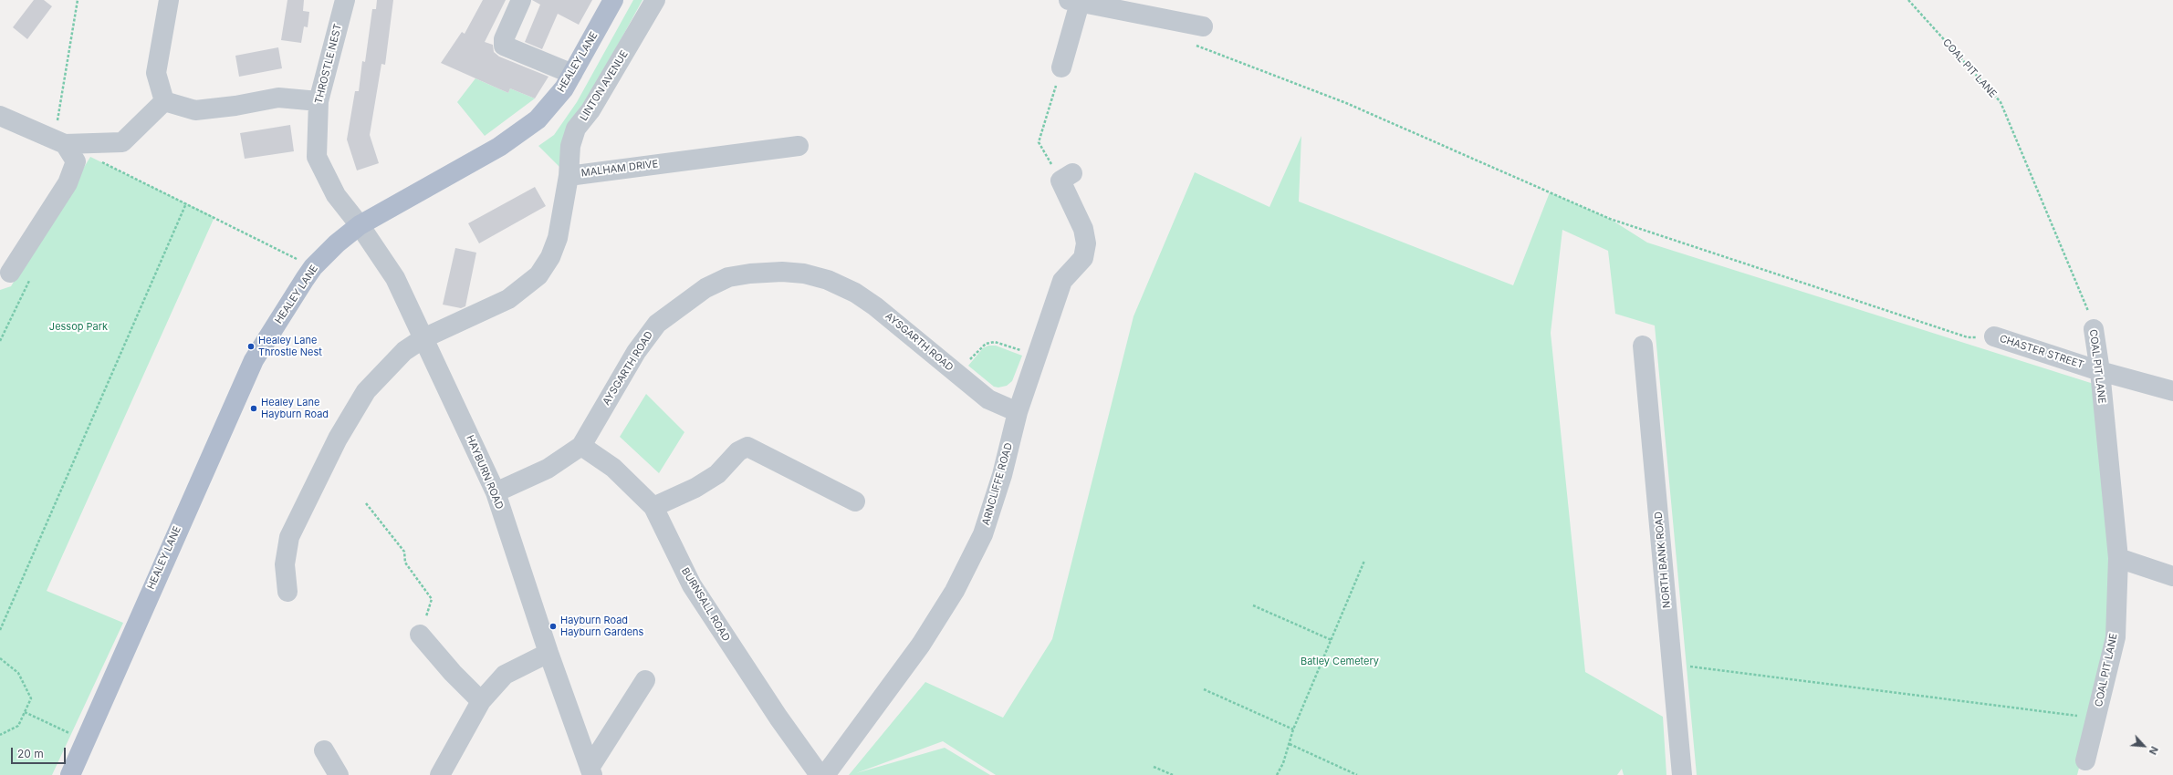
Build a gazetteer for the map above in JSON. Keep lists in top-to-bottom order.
{
  "streets": {
    "main road": ["HEALEY LANE"],
    "street": [
      "THROSTLE NEST",
      "COAL PIT LANE",
      "LINTON AVENUE",
      "MALHAM DRIVE",
      "AYSGARTH ROAD",
      "CHASTER STREET",
      "HAYBURN ROAD",
      "ARNCLIFFE ROAD",
      "NORTH BANK ROAD",
      "BURNSALL ROAD"
    ]
  },
  "crossings": [
    ["HEALEY LANE", "THROSTLE NEST"],
    ["HEALEY LANE", "HAYBURN ROAD"],
    ["THROSTLE NEST", "HAYBURN ROAD"],
    ["COAL PIT LANE", "CHASTER STREET"],
    ["LINTON AVENUE", "MALHAM DRIVE"],
    ["MALHAM DRIVE", "HAYBURN ROAD"],
    ["AYSGARTH ROAD", "HAYBURN ROAD"],
    ["AYSGARTH ROAD", "ARNCLIFFE ROAD"],
    ["AYSGARTH ROAD", "BURNSALL ROAD"]
  ],
  "parks": ["Jessop Park", "Batley Cemetery"],
  "places": ["Healey Lane Throstle Nest", "Healey Lane Hayburn Road", "Hayburn Road Hayburn Gardens"],
  "scale_bar": "20 m",
  "north": "bottom right"
}
